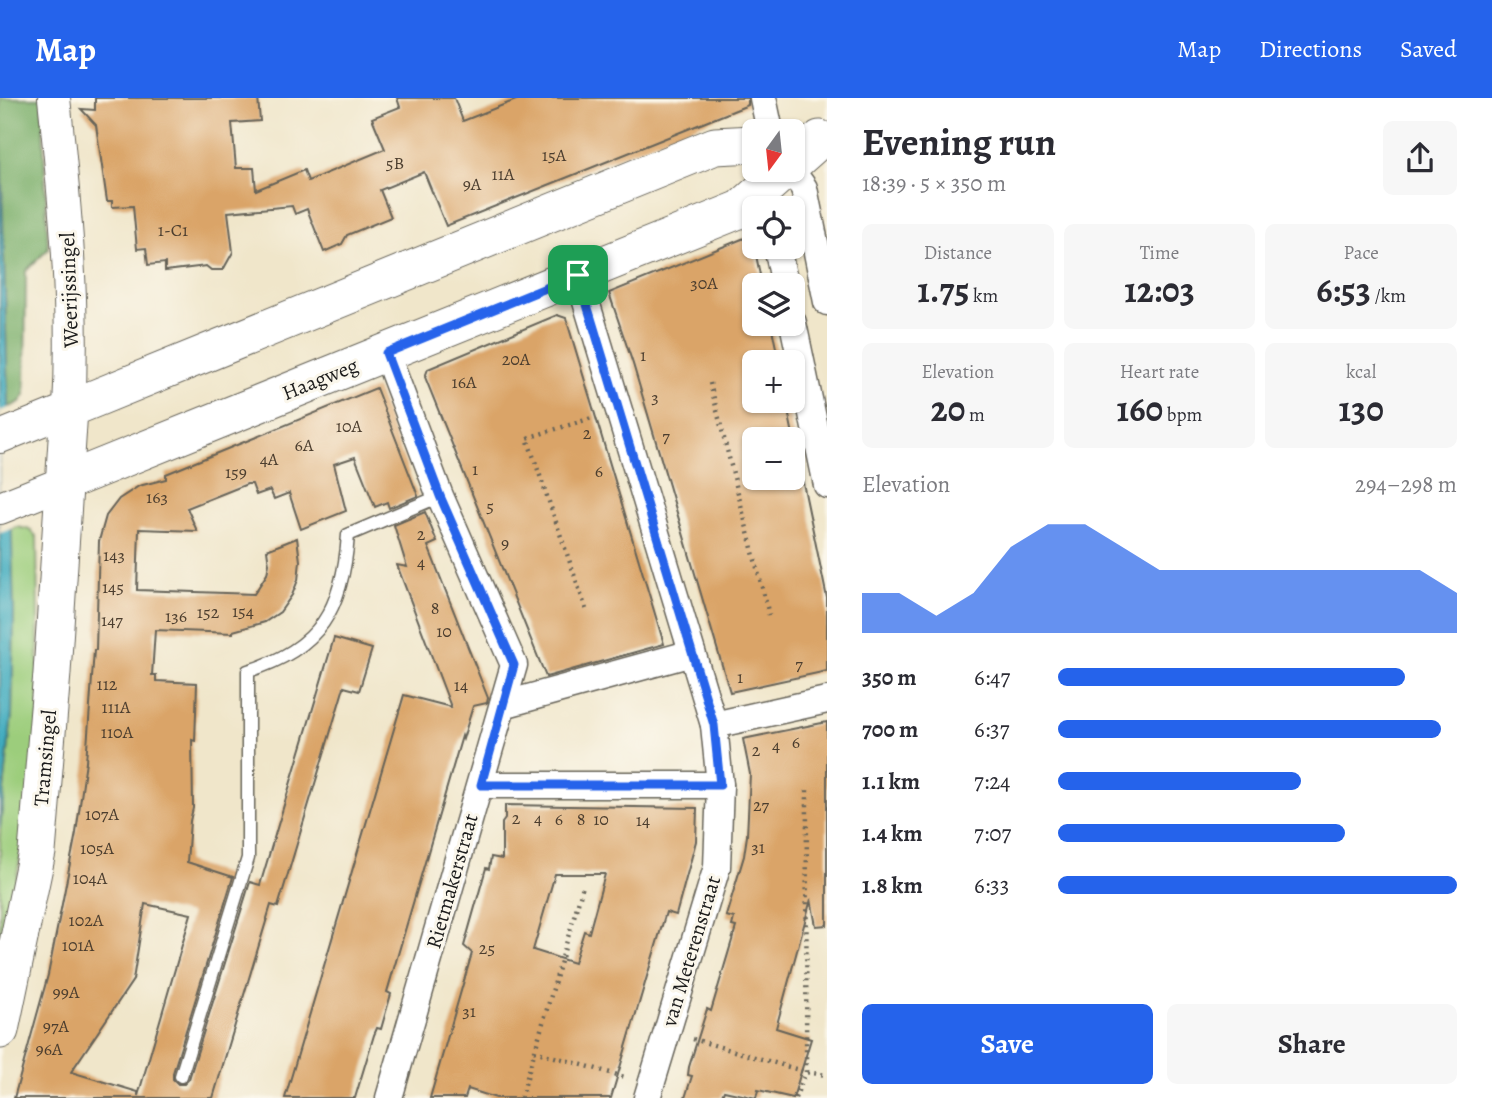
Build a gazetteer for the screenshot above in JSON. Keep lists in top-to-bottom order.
{
  "streets": {
    "main road": ["Weerijssingel", "Haagweg", "Tramsingel"],
    "street": ["Rietmakerstraat", "van Meterenstraat"]
  },
  "crossings": [
    ["Weerijssingel", "Haagweg"],
    ["Weerijssingel", "Tramsingel"],
    ["Haagweg", "Tramsingel"],
    ["Haagweg", "Rietmakerstraat"],
    ["Haagweg", "van Meterenstraat"]
  ],
  "house_numbers": [
    "15A",
    "5B",
    "11A",
    "9A",
    "1-C1",
    "30A",
    "1",
    "20A",
    "16A",
    "3",
    "10A",
    "2",
    "7",
    "6A",
    "4A",
    "1",
    "6",
    "159",
    "163",
    "5",
    "2",
    "9",
    "143",
    "4",
    "145",
    "8",
    "154",
    "152",
    "136",
    "147",
    "10",
    "7",
    "1",
    "112",
    "14",
    "111A",
    "110A",
    "6",
    "4",
    "2",
    "27",
    "107A",
    "2",
    "4",
    "6",
    "8",
    "10",
    "14",
    "31",
    "105A",
    "104A",
    "102A",
    "101A",
    "25",
    "99A",
    "31",
    "97A",
    "96A"
  ],
  "north": "bottom",
  "page": {
    "header": "Map",
    "nav": ["Map", "Directions", "Saved"],
    "heading": ["Evening run", "18:39 · 5 × 350 m"],
    "map_buttons": ["+", "−"],
    "stats": [
      ["Distance", "1.75 km"],
      ["Time", "12:03"],
      ["Pace", "6:53 /km"],
      ["Elevation", "20 m"],
      ["Heart rate", "160 bpm"],
      ["kcal", "130"]
    ],
    "chart": ["Elevation", "294–298 m"],
    "list": [
      {
        "name": "350 m",
        "note": "6:47"
      },
      {
        "name": "700 m",
        "note": "6:37"
      },
      {
        "name": "1.1 km",
        "note": "7:24"
      },
      {
        "name": "1.4 km",
        "note": "7:07"
      },
      {
        "name": "1.8 km",
        "note": "6:33"
      }
    ],
    "buttons": ["Save", "Share"]
  }
}
